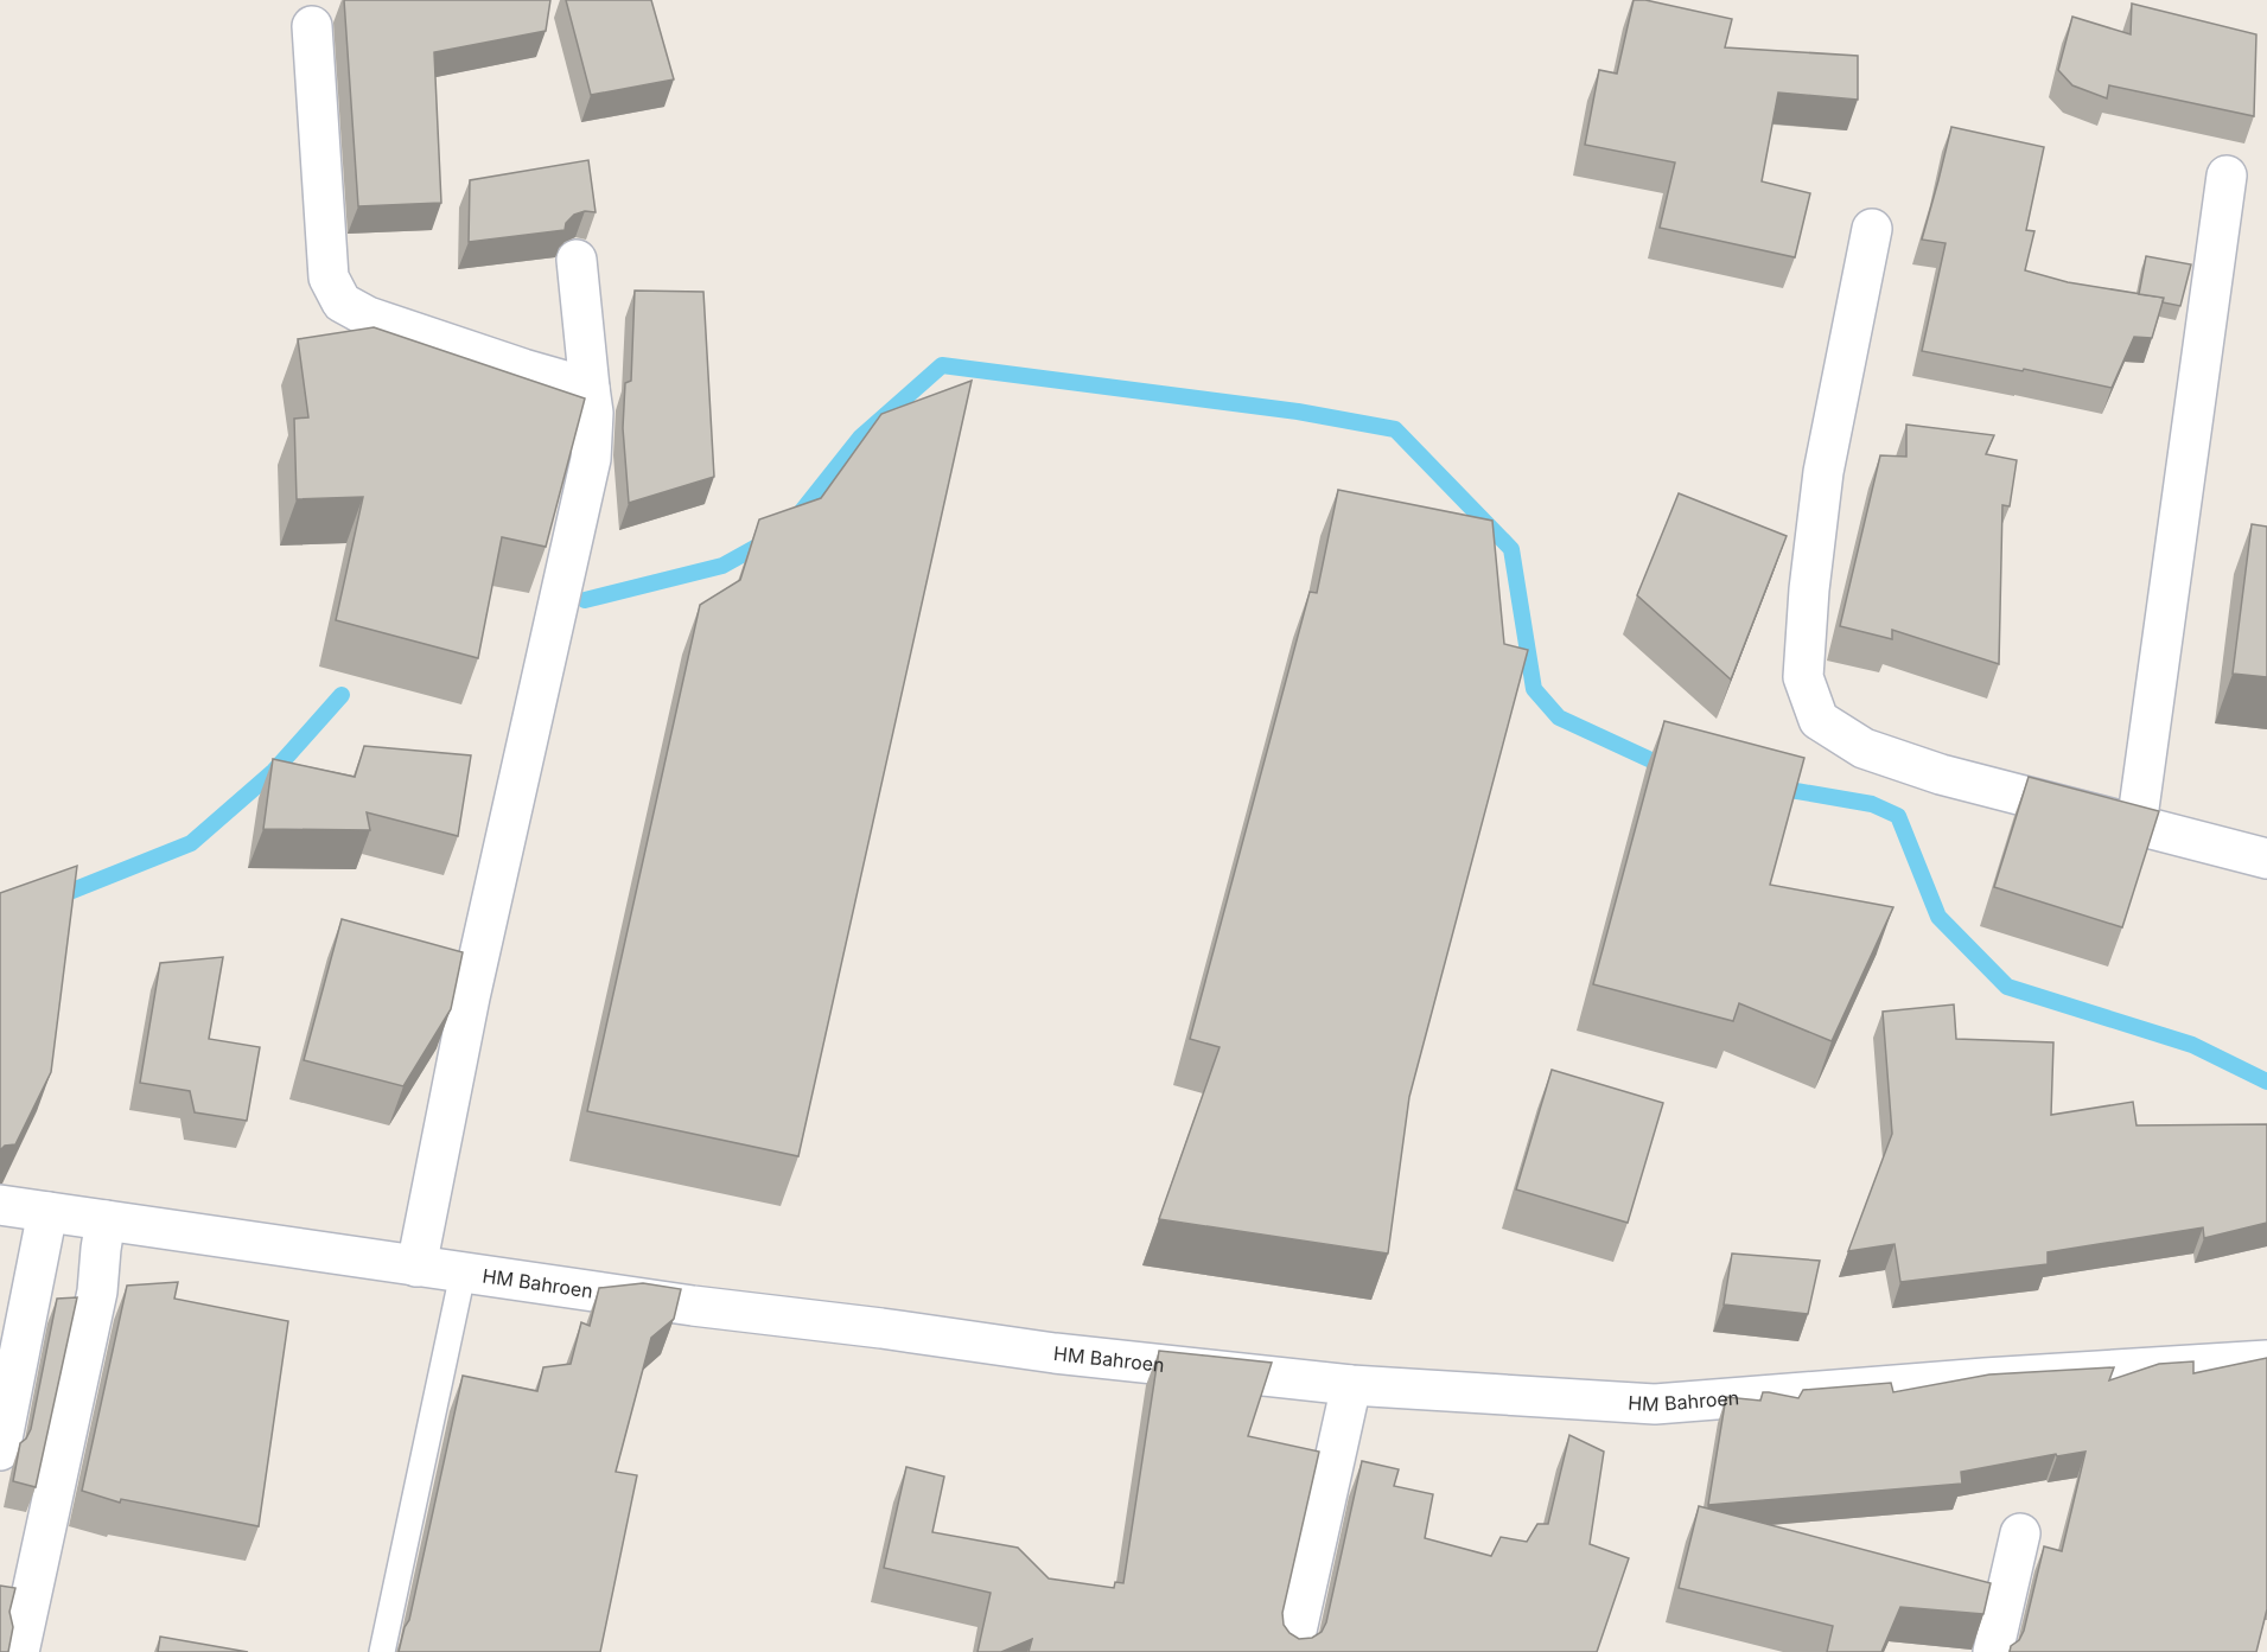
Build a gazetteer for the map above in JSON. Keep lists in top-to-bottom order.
{
  "streets": {
    "street": ["HM Bahroen"]
  }
}
